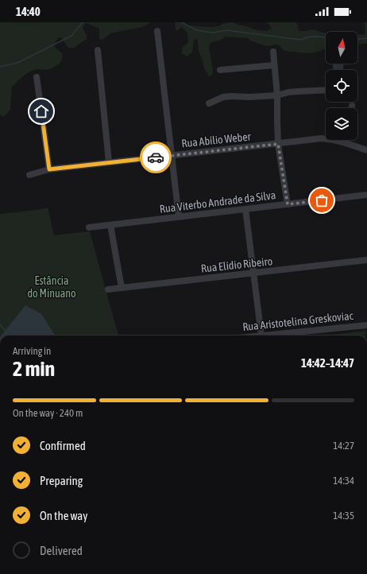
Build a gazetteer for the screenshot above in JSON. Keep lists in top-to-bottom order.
{
  "streets": {
    "street": [
      "Rua Abílio Weber",
      "Rua Viterbo Andrade da Silva",
      "Rua Elídio Ribeiro",
      "Rua Aristotelina Greskoviac"
    ]
  },
  "parks": ["Estância do Minuano"],
  "north": "top",
  "page": {
    "status": "14:40",
    "heading": ["2 min", "Arriving in", "14:42–14:47"],
    "bar": "On the way · 240 m",
    "list": [
      ["Confirmed", "14:27"],
      ["Preparing", "14:34"],
      ["On the way", "14:35"],
      "Delivered"
    ]
  }
}
